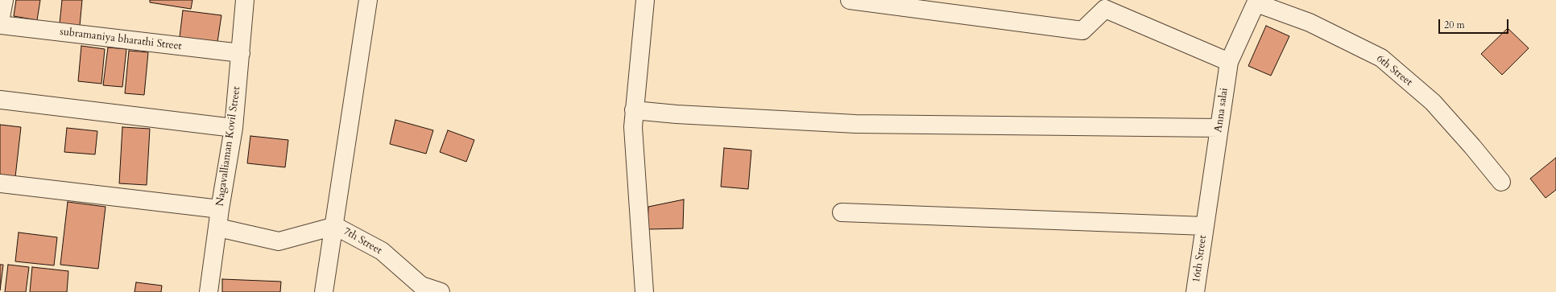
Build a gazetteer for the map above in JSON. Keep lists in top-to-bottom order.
{
  "streets": {
    "street": [
      "subramaniya bharathi Street",
      "6th Street",
      "Anna salai",
      "Nagavalliaman Kovil Street",
      "7th Street",
      "16th Street"
    ]
  },
  "crossings": [
    ["subramaniya bharathi Street", "Nagavalliaman Kovil Street"],
    ["6th Street", "Anna salai"],
    ["Anna salai", "16th Street"],
    ["Nagavalliaman Kovil Street", "7th Street"]
  ],
  "scale_bar": "20 m"
}
